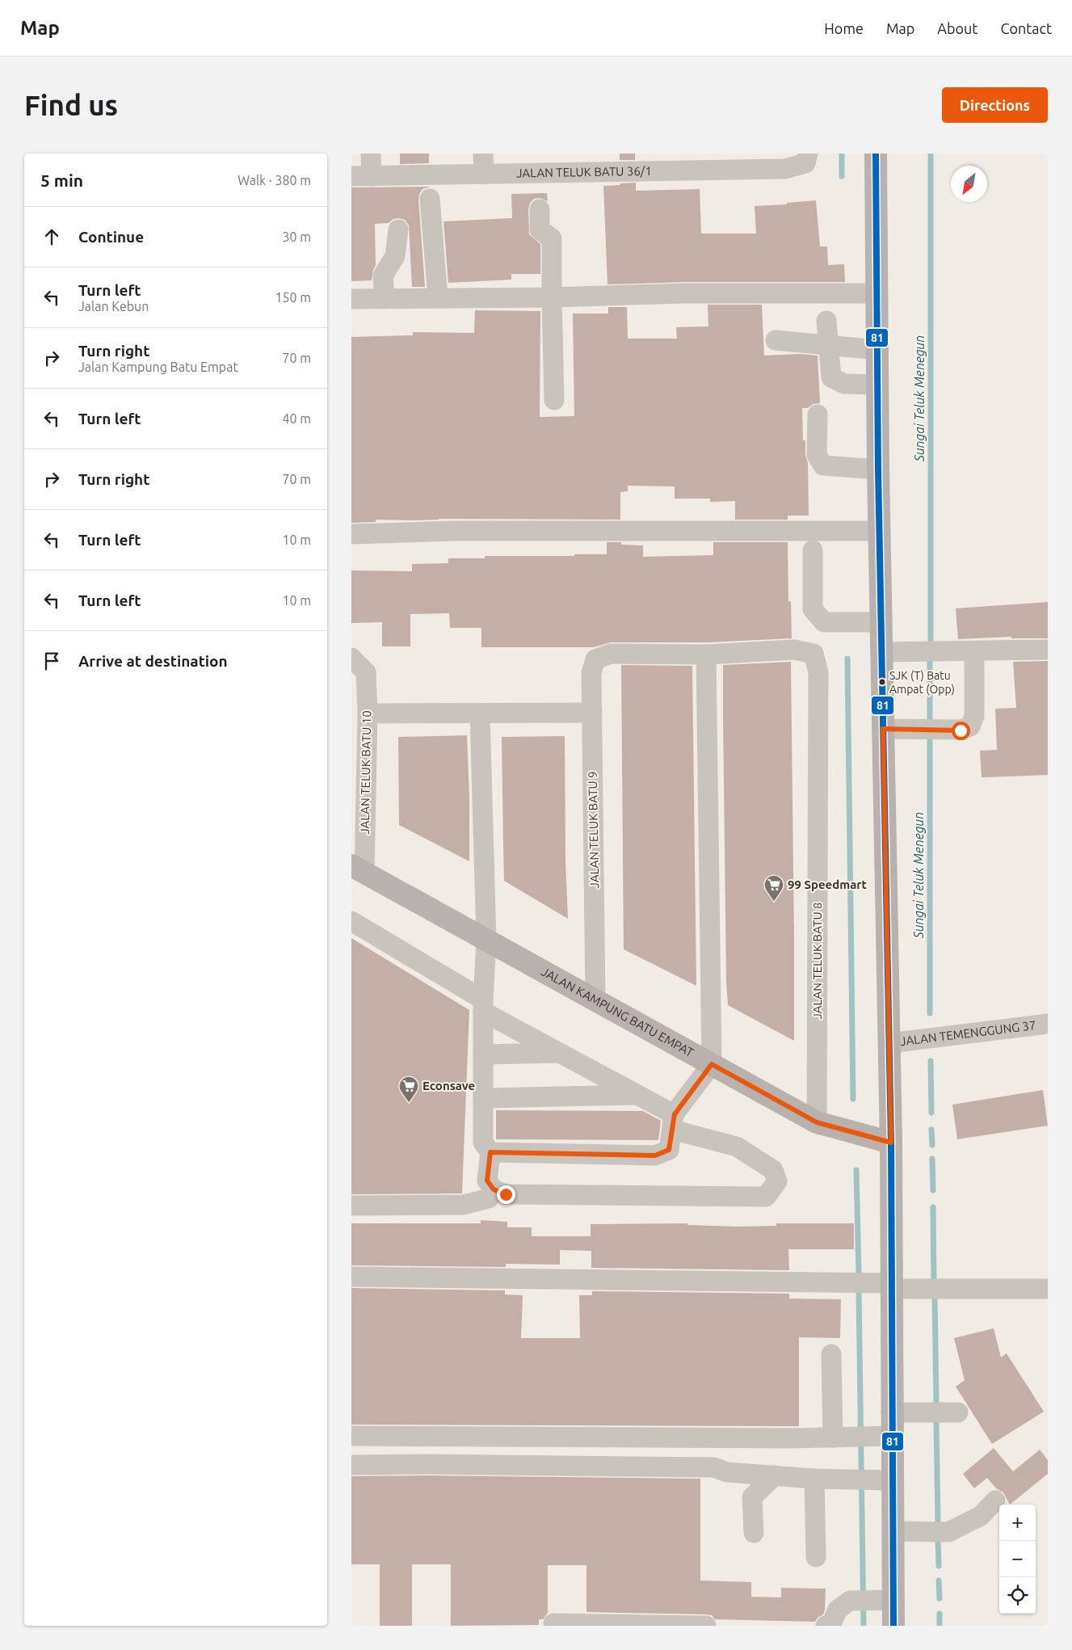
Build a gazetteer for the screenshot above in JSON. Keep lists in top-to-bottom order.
{
  "streets": {
    "main road": ["JALAN KAMPUNG BATU EMPAT"],
    "street": [
      "JALAN TELUK BATU 36/1",
      "JALAN TELUK BATU 10",
      "JALAN TELUK BATU 9",
      "JALAN TELUK BATU 8",
      "JALAN TEMENGGUNG 37"
    ]
  },
  "crossings": [
    ["JALAN TELUK BATU 10", "JALAN KAMPUNG BATU EMPAT"],
    ["JALAN TELUK BATU 9", "JALAN TELUK BATU 8"],
    ["JALAN TELUK BATU 9", "JALAN KAMPUNG BATU EMPAT"],
    ["JALAN TELUK BATU 8", "JALAN KAMPUNG BATU EMPAT"]
  ],
  "water": ["Sungai Teluk Menegun"],
  "places": {
    "other": ["SJK (T) Batu Ampat (Opp)"],
    "supermarket": ["99 Speedmart", "Econsave"]
  },
  "lines": ["transit line 81"],
  "north": "bottom left",
  "page": {
    "header": "Map",
    "nav": [
      "Home",
      "Map",
      "About",
      "Contact"
    ],
    "buttons": "Directions",
    "title": "Find us",
    "heading": ["5 min", "Walk · 380 m"],
    "list": [
      ["Continue", "30 m"],
      ["Turn left", "Jalan Kebun", "150 m"],
      ["Turn right", "Jalan Kampung Batu Empat", "70 m"],
      ["Turn left", "40 m"],
      ["Turn right", "70 m"],
      ["Turn left", "10 m"],
      ["Turn left", "10 m"],
      "Arrive at destination"
    ],
    "map_buttons": ["+", "−"]
  }
}
